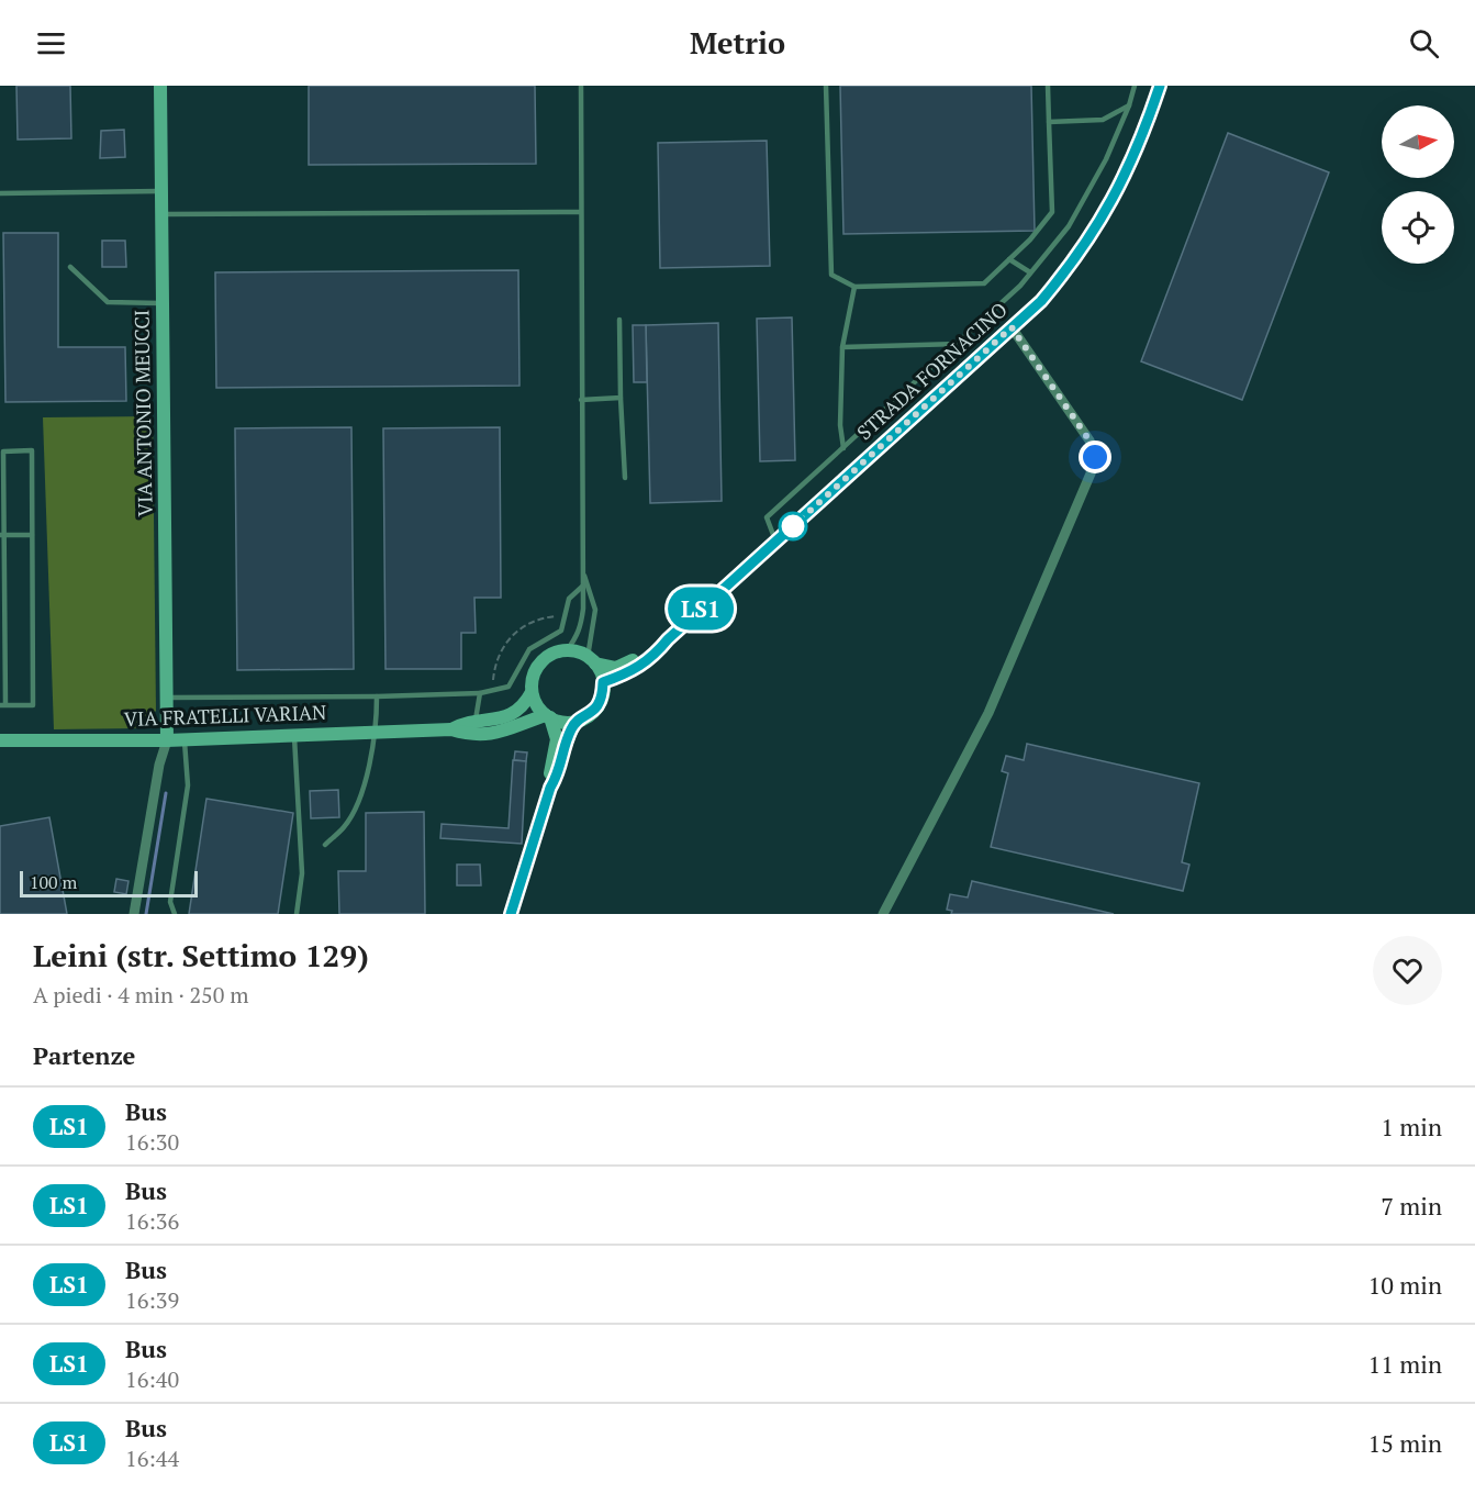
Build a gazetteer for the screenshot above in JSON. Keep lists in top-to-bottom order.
{
  "streets": {
    "street": ["STRADA FORNACINO", "VIA ANTONIO MEUCCI", "VIA FRATELLI VARIAN"]
  },
  "crossings": [
    ["STRADA FORNACINO", "VIA FRATELLI VARIAN"],
    ["VIA ANTONIO MEUCCI", "VIA FRATELLI VARIAN"]
  ],
  "lines": ["bus line LS1"],
  "scale_bar": "100 m",
  "north": "right",
  "page": {
    "header": "Metrio",
    "on_map": "LS1",
    "scale": "100 m",
    "heading": [
      ["Leini (str. Settimo 129)", "A piedi · 4 min · 250 m"],
      "Partenze"
    ],
    "list": [
      {
        "mark": "LS1",
        "name": "Bus",
        "note": "16:30",
        "value": "1 min"
      },
      {
        "mark": "LS1",
        "name": "Bus",
        "note": "16:36",
        "value": "7 min"
      },
      {
        "mark": "LS1",
        "name": "Bus",
        "note": "16:39",
        "value": "10 min"
      },
      {
        "mark": "LS1",
        "name": "Bus",
        "note": "16:40",
        "value": "11 min"
      },
      {
        "mark": "LS1",
        "name": "Bus",
        "note": "16:44",
        "value": "15 min"
      }
    ]
  }
}
